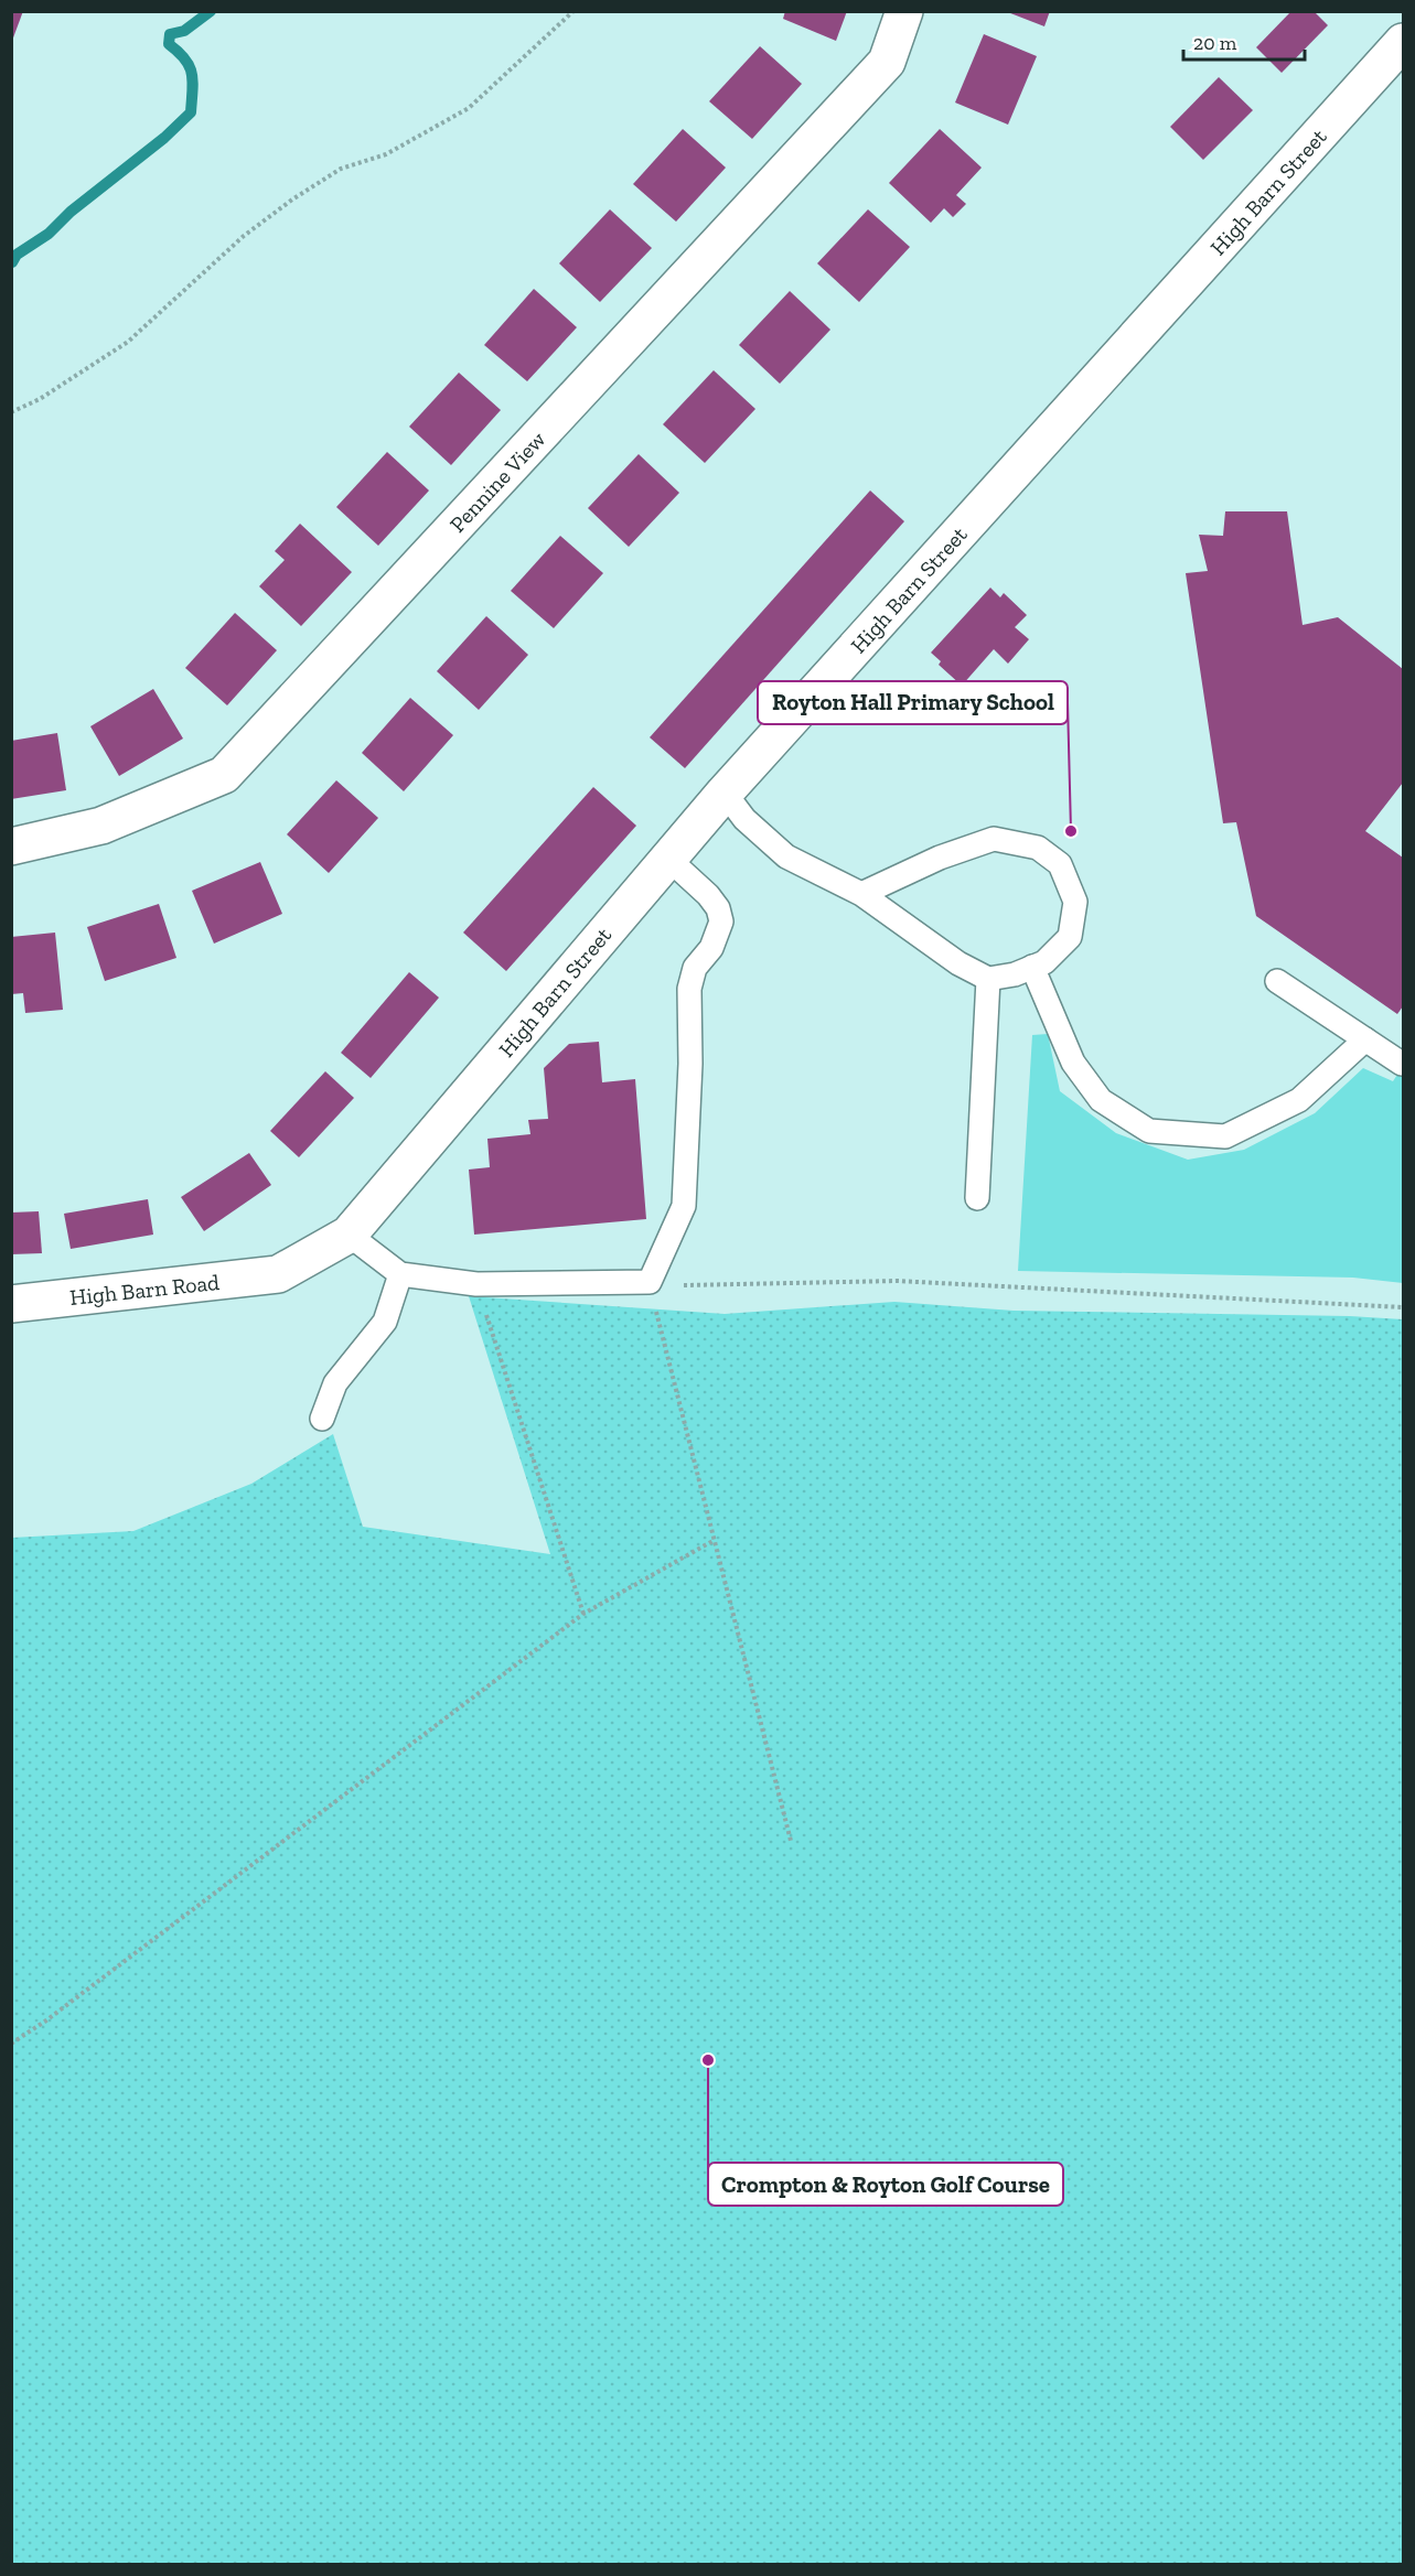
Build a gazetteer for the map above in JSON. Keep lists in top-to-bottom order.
{
  "streets": {
    "street": ["High Barn Street", "Pennine View", "High Barn Road"]
  },
  "crossings": [
    ["High Barn Street", "High Barn Road"]
  ],
  "places": ["Royton Hall Primary School", "Crompton & Royton Golf Course"],
  "scale_bar": "20 m"
}
